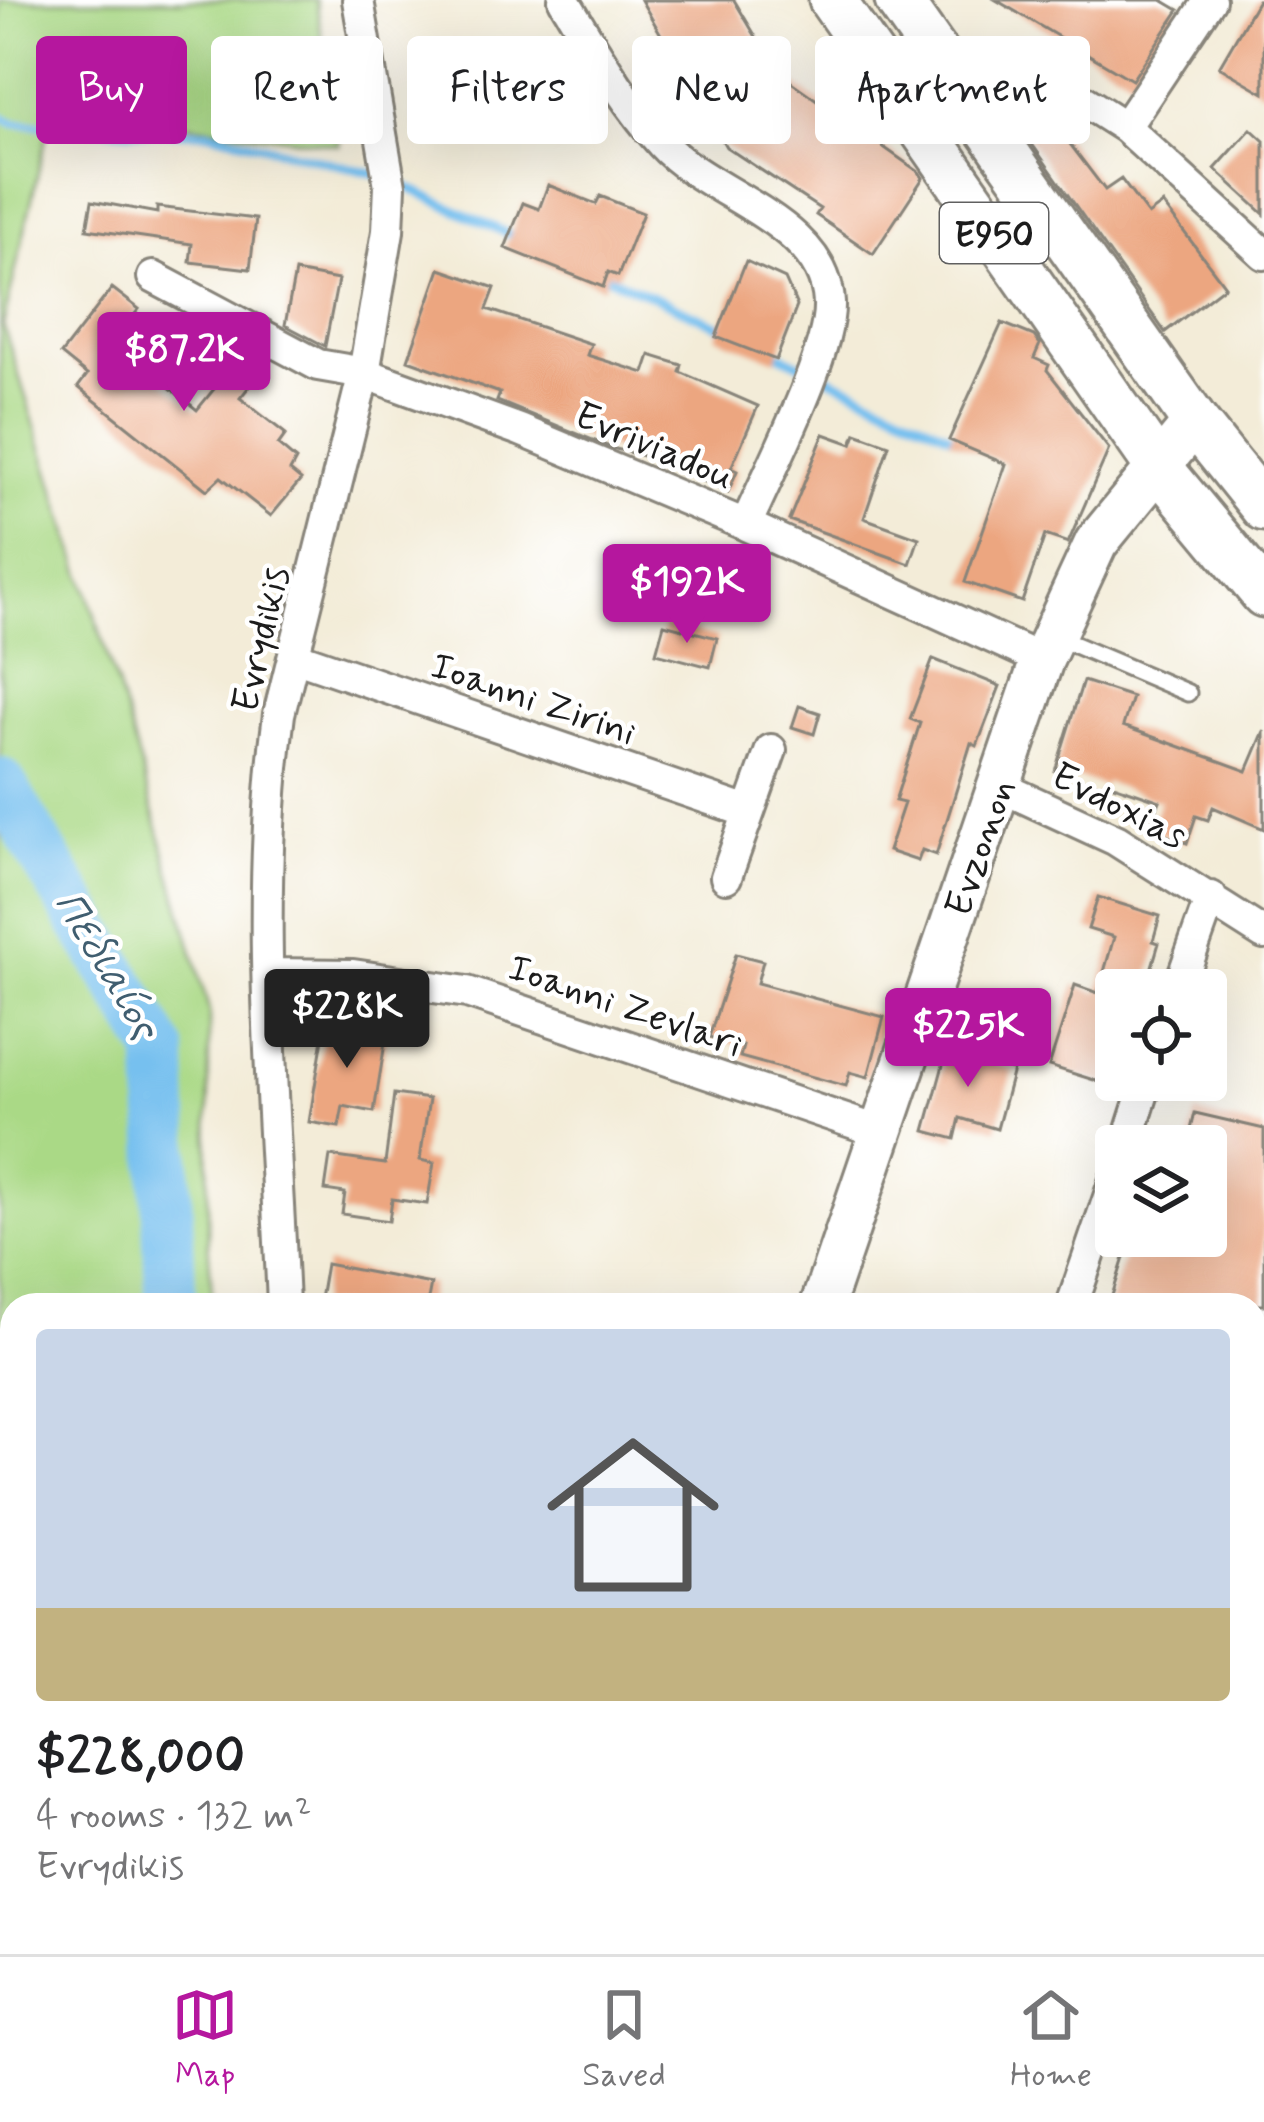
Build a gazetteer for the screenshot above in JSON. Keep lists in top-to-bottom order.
{
  "streets": {
    "main road": ["E950"],
    "street": [
      "Evriviadou",
      "Evrydikis",
      "Ioanni Zirini",
      "Evdoxias",
      "Evzonon",
      "Ioanni Zevlari"
    ]
  },
  "crossings": [
    ["E950", "Evzonon"],
    ["Evriviadou", "Evrydikis"],
    ["Evriviadou", "Evzonon"],
    ["Evrydikis", "Ioanni Zirini"],
    ["Evrydikis", "Ioanni Zevlari"],
    ["Evdoxias", "Evzonon"],
    ["Evzonon", "Ioanni Zevlari"]
  ],
  "water": ["Πεδιαίος"],
  "page": {
    "chip": [
      "Buy",
      "Rent",
      "Filters",
      "New",
      "Apartment"
    ],
    "price": [
      "$87.2K",
      "$192K",
      "$228K",
      "$225K"
    ],
    "list": [
      {
        "name": "$228,000",
        "note": "4 rooms · 132 m² · Evrydikis"
      }
    ],
    "tabs": ["Map", "Saved", "Home"]
  }
}
